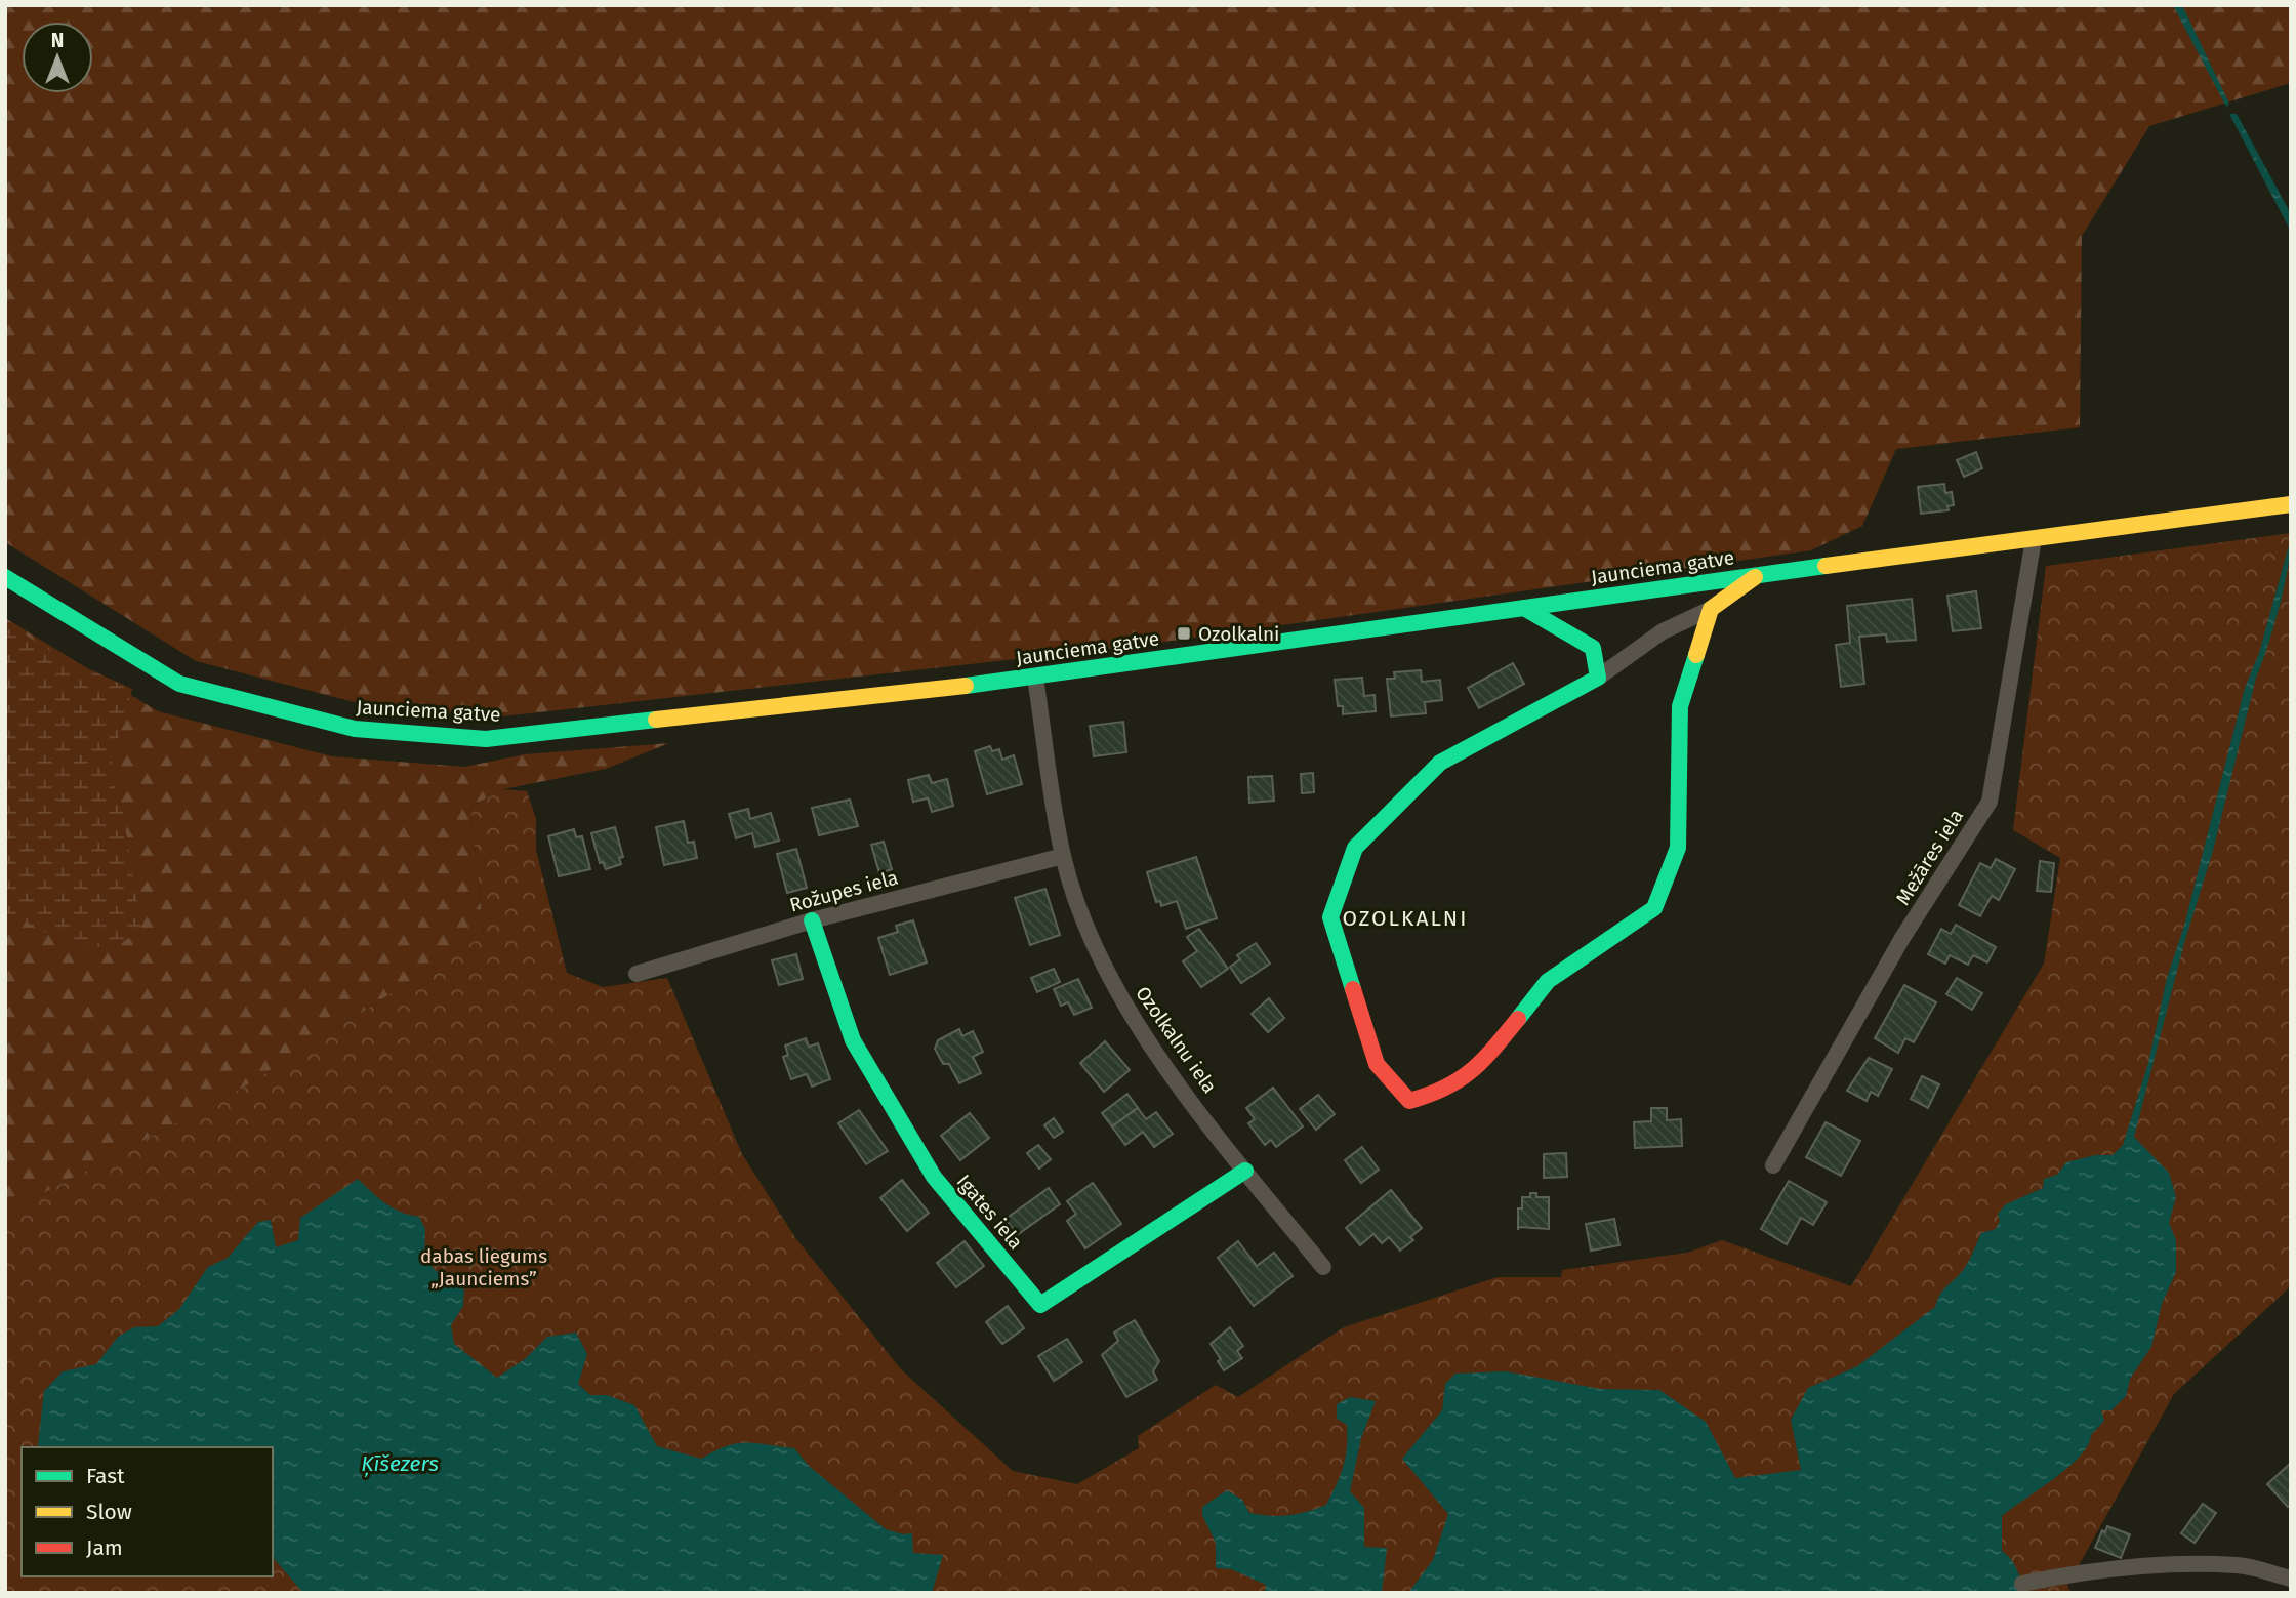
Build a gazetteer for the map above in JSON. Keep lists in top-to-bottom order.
{
  "streets": {
    "main road": ["Jaunciema gatve", "Igates iela"],
    "street": ["Mežāres iela", "Rožupes iela", "Ozolkalnu iela"]
  },
  "crossings": [
    ["Jaunciema gatve", "Mežāres iela"],
    ["Jaunciema gatve", "Ozolkalnu iela"],
    ["Rožupes iela", "Ozolkalnu iela"],
    ["Rožupes iela", "Igates iela"],
    ["Ozolkalnu iela", "Igates iela"]
  ],
  "districts": ["OZOLKALNI"],
  "water": ["Ķīšezers"],
  "parks": ["dabas liegums „Jaunciems”"],
  "places": {
    "transit": ["Ozolkalni"]
  },
  "legend": ["Fast", "Slow", "Jam"],
  "north": "top"
}
